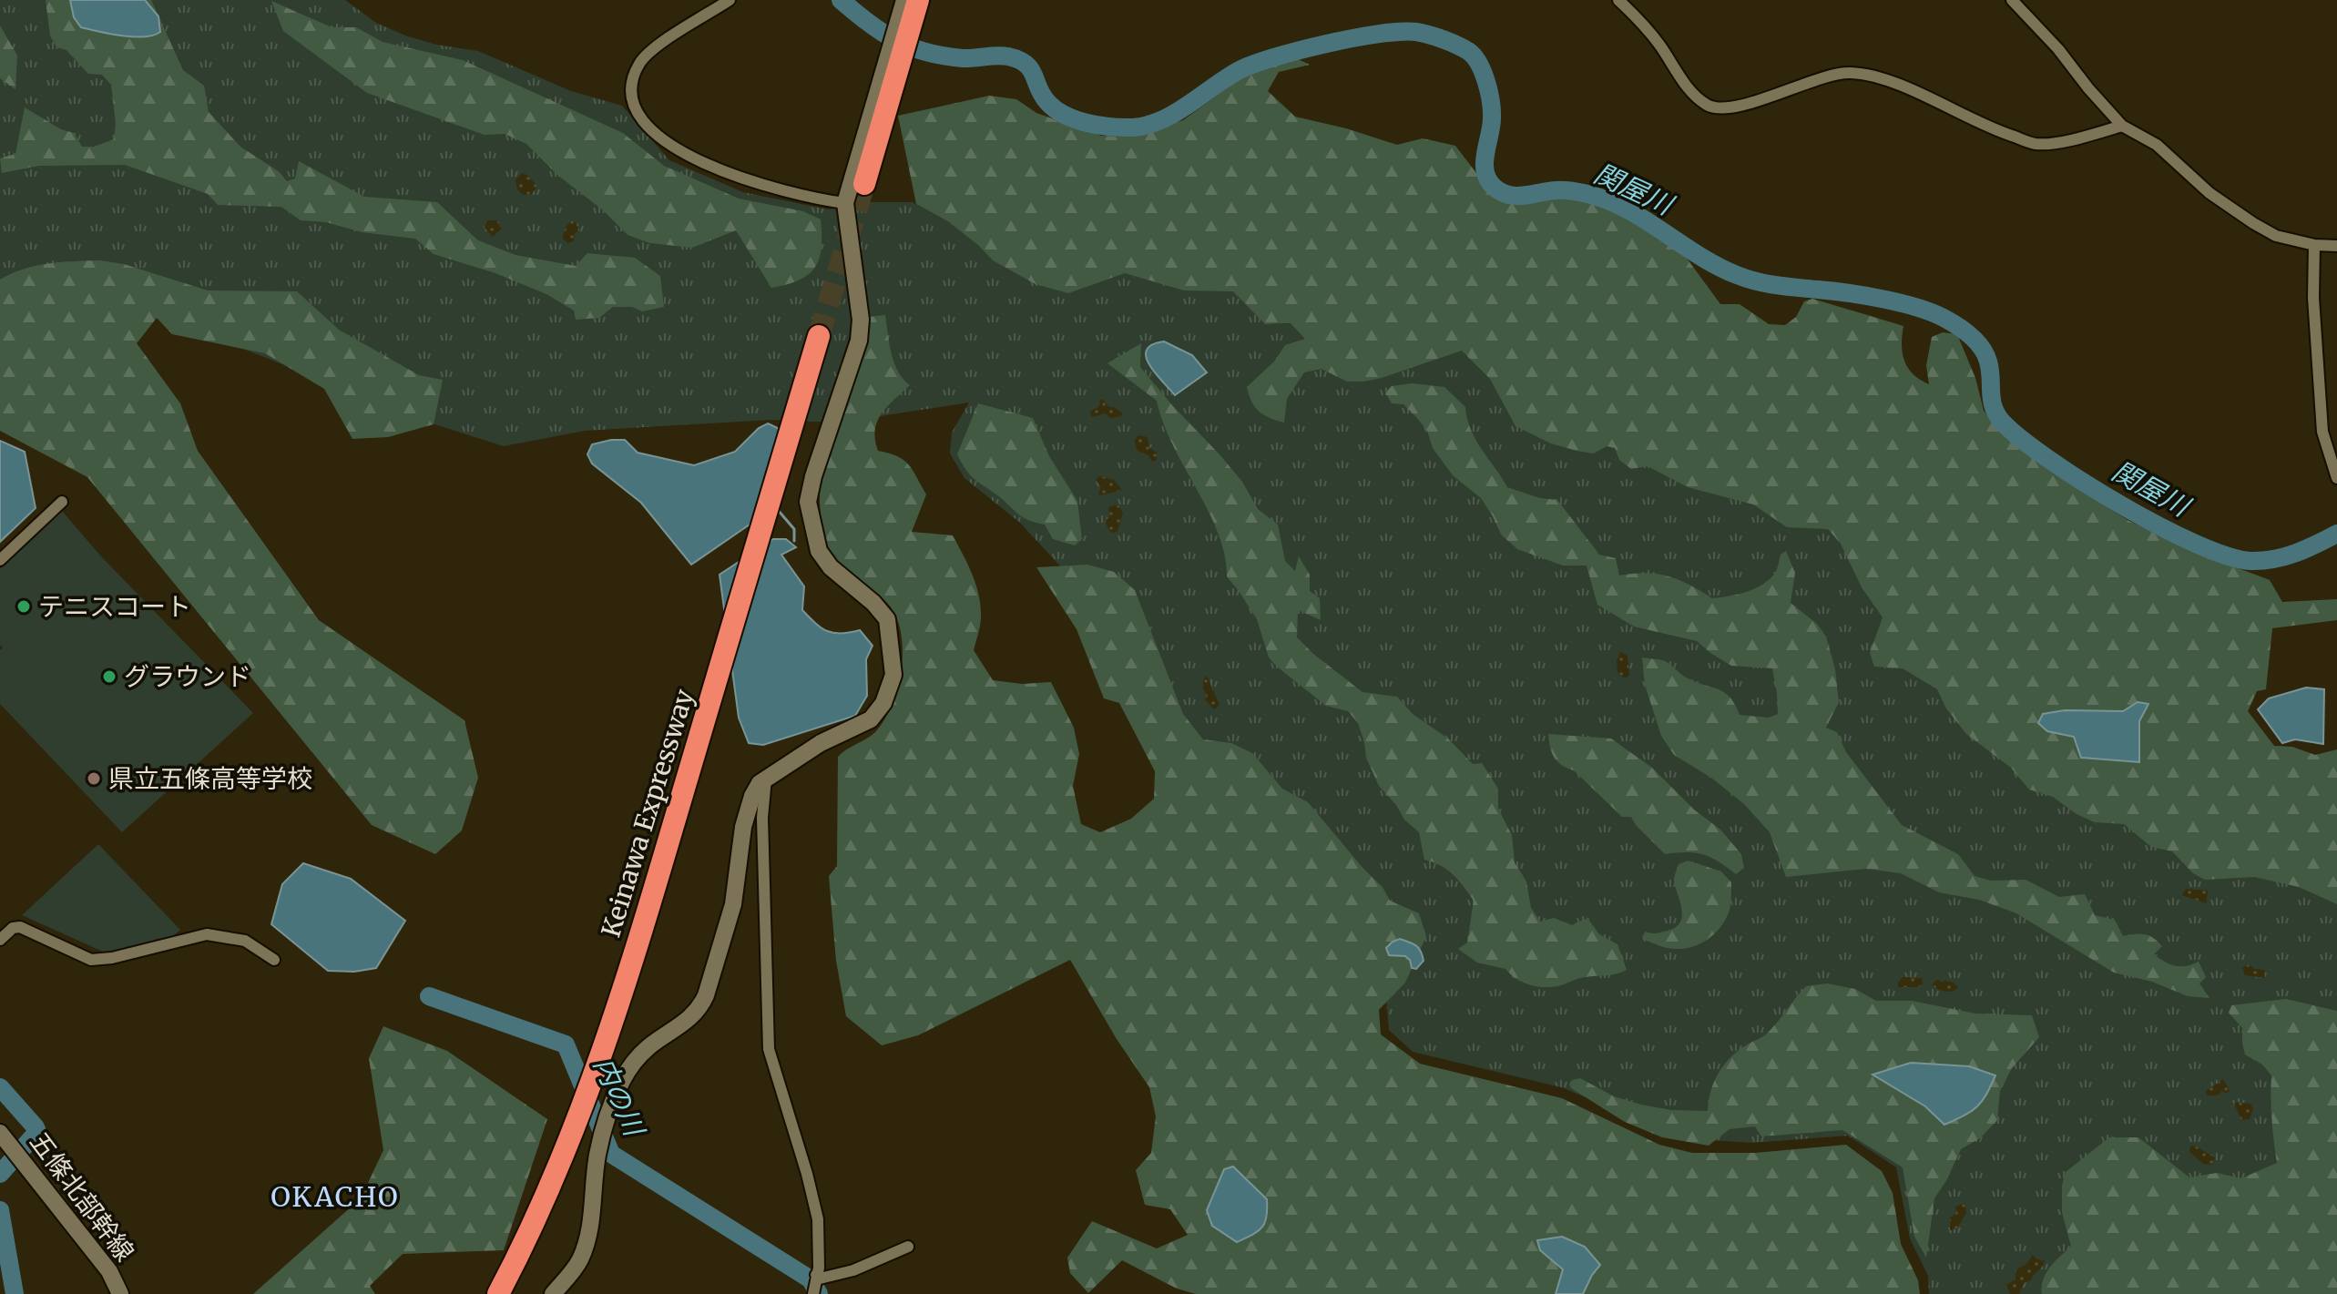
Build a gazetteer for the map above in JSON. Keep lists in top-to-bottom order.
{
  "streets": {
    "highway": ["Keinawa Expressway"],
    "street": ["五條北部幹線"]
  },
  "districts": ["OKACHO"],
  "water": ["関屋川", "内の川"],
  "places": ["テニスコート", "グラウンド", "県立五條高等学校"]
}
